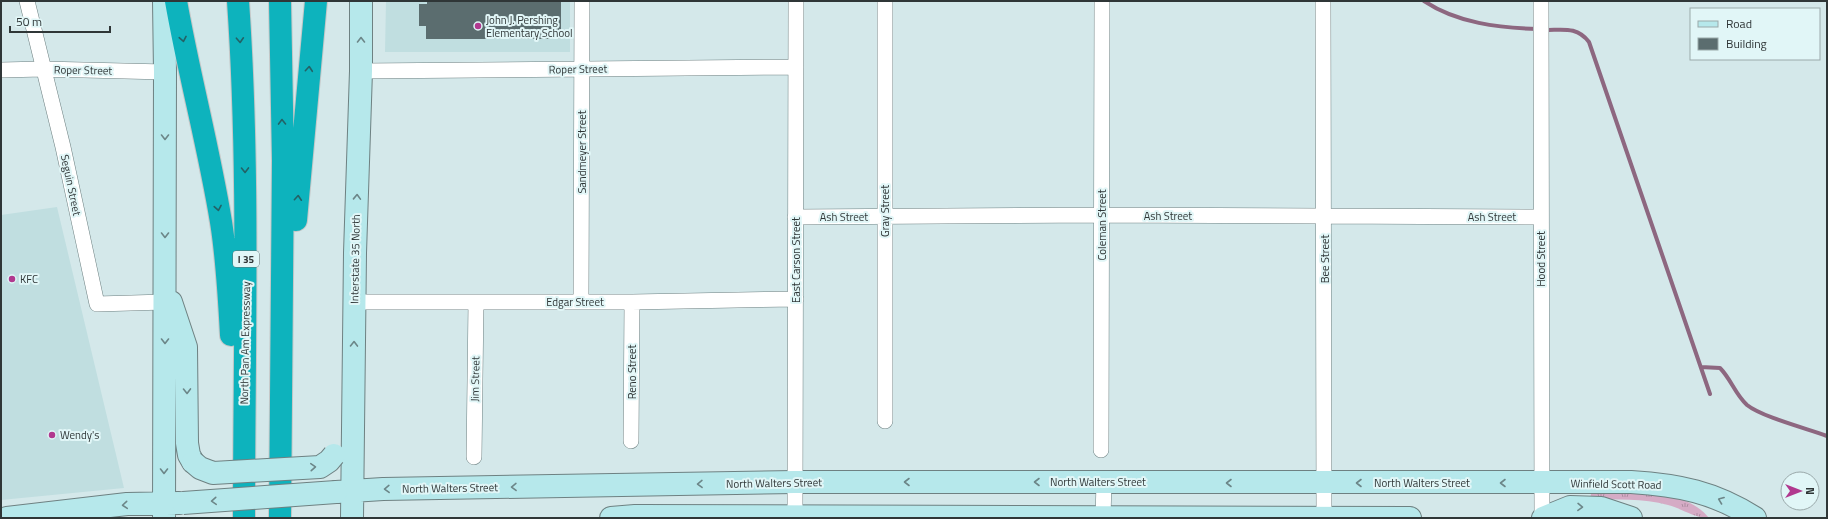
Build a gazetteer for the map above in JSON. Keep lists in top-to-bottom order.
{
  "streets": {
    "highway": ["I 35", "North Pan Am Expressway"],
    "main road": ["Interstate 35 North", "North Walters Street", "Winfield Scott Road"],
    "street": [
      "Roper Street",
      "Sandmeyer Street",
      "Seguin Street",
      "Gray Street",
      "Ash Street",
      "Coleman Street",
      "Bee Street",
      "Hood Street",
      "East Carson Street",
      "Edgar Street",
      "Reno Street",
      "Jim Street"
    ]
  },
  "crossings": [
    ["Roper Street", "Sandmeyer Street"],
    ["Roper Street", "Seguin Street"],
    ["Roper Street", "Interstate 35 North"],
    ["Roper Street", "East Carson Street"],
    ["Sandmeyer Street", "Edgar Street"],
    ["Gray Street", "Ash Street"],
    ["Ash Street", "Coleman Street"],
    ["Ash Street", "Bee Street"],
    ["Ash Street", "Hood Street"],
    ["Ash Street", "East Carson Street"],
    ["Interstate 35 North", "Edgar Street"],
    ["Interstate 35 North", "North Walters Street"],
    ["Bee Street", "North Walters Street"],
    ["Hood Street", "North Walters Street"],
    ["Hood Street", "Winfield Scott Road"],
    ["East Carson Street", "Edgar Street"],
    ["East Carson Street", "North Walters Street"],
    ["Edgar Street", "Reno Street"],
    ["Edgar Street", "Jim Street"],
    ["North Walters Street", "Winfield Scott Road"]
  ],
  "places": ["John J. Pershing Elementary School", "KFC", "Wendy's"],
  "legend": ["Road", "Building"],
  "scale_bar": "50 m",
  "north": "right"
}
